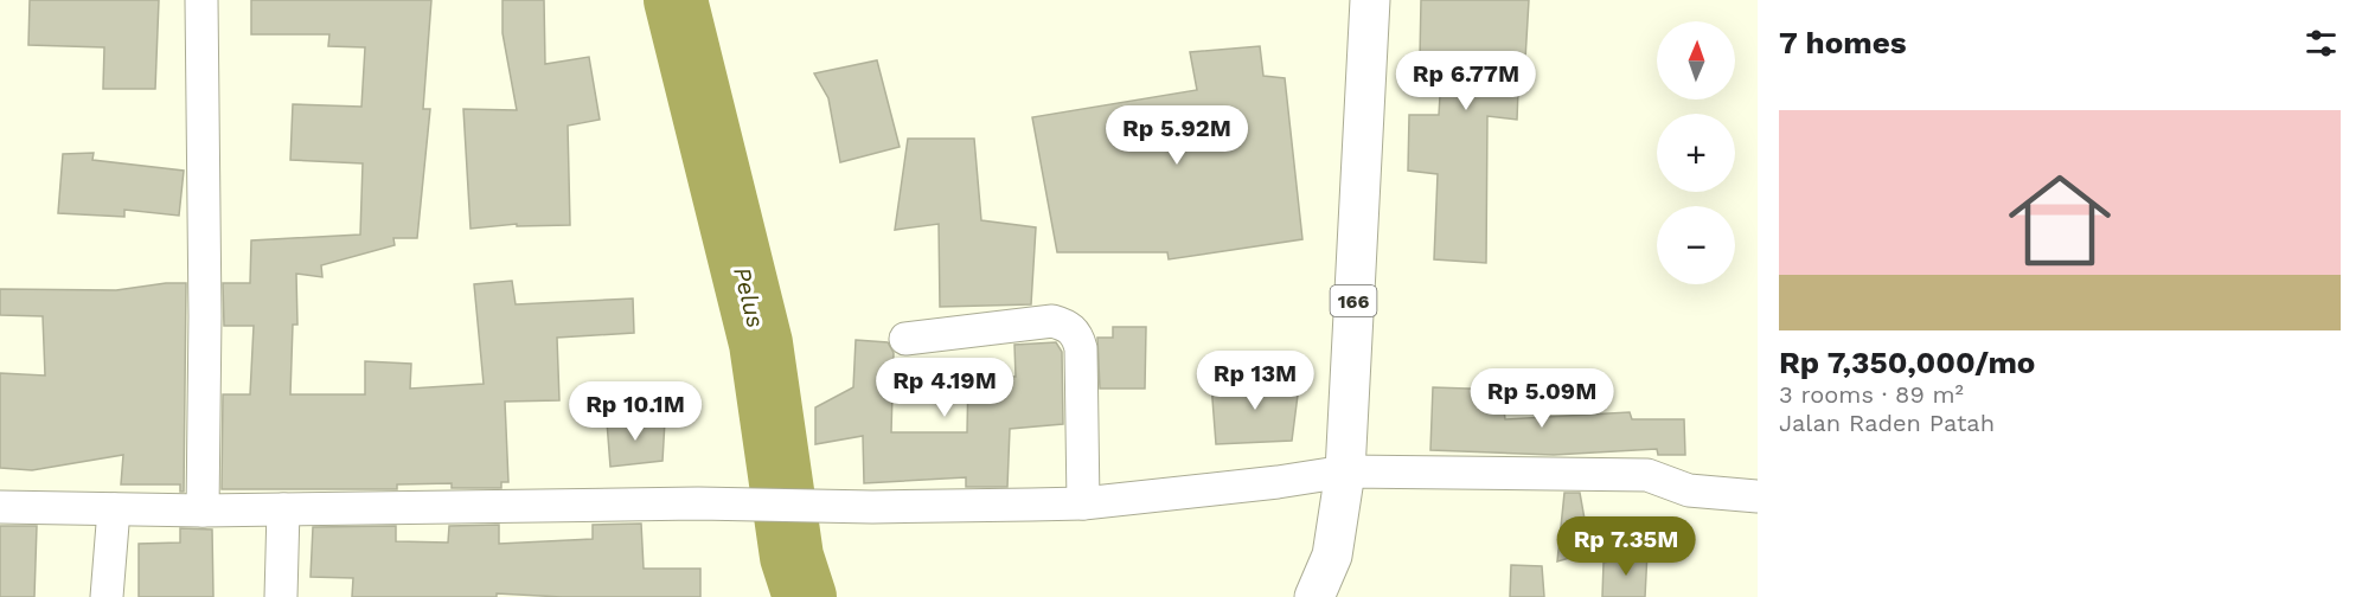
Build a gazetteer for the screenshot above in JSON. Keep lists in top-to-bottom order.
{
  "streets": {
    "main road": ["166"]
  },
  "water": ["Pelus"],
  "north": "top",
  "page": {
    "heading": "7 homes",
    "map_buttons": ["+", "−"],
    "price": [
      "Rp 6.77M",
      "Rp 5.92M",
      "Rp 13M",
      "Rp 4.19M",
      "Rp 5.09M",
      "Rp 10.1M",
      "Rp 7.35M"
    ],
    "list": [
      {
        "name": "Rp 7,350,000/mo",
        "note": "3 rooms · 89 m² · Jalan Raden Patah"
      }
    ]
  }
}
